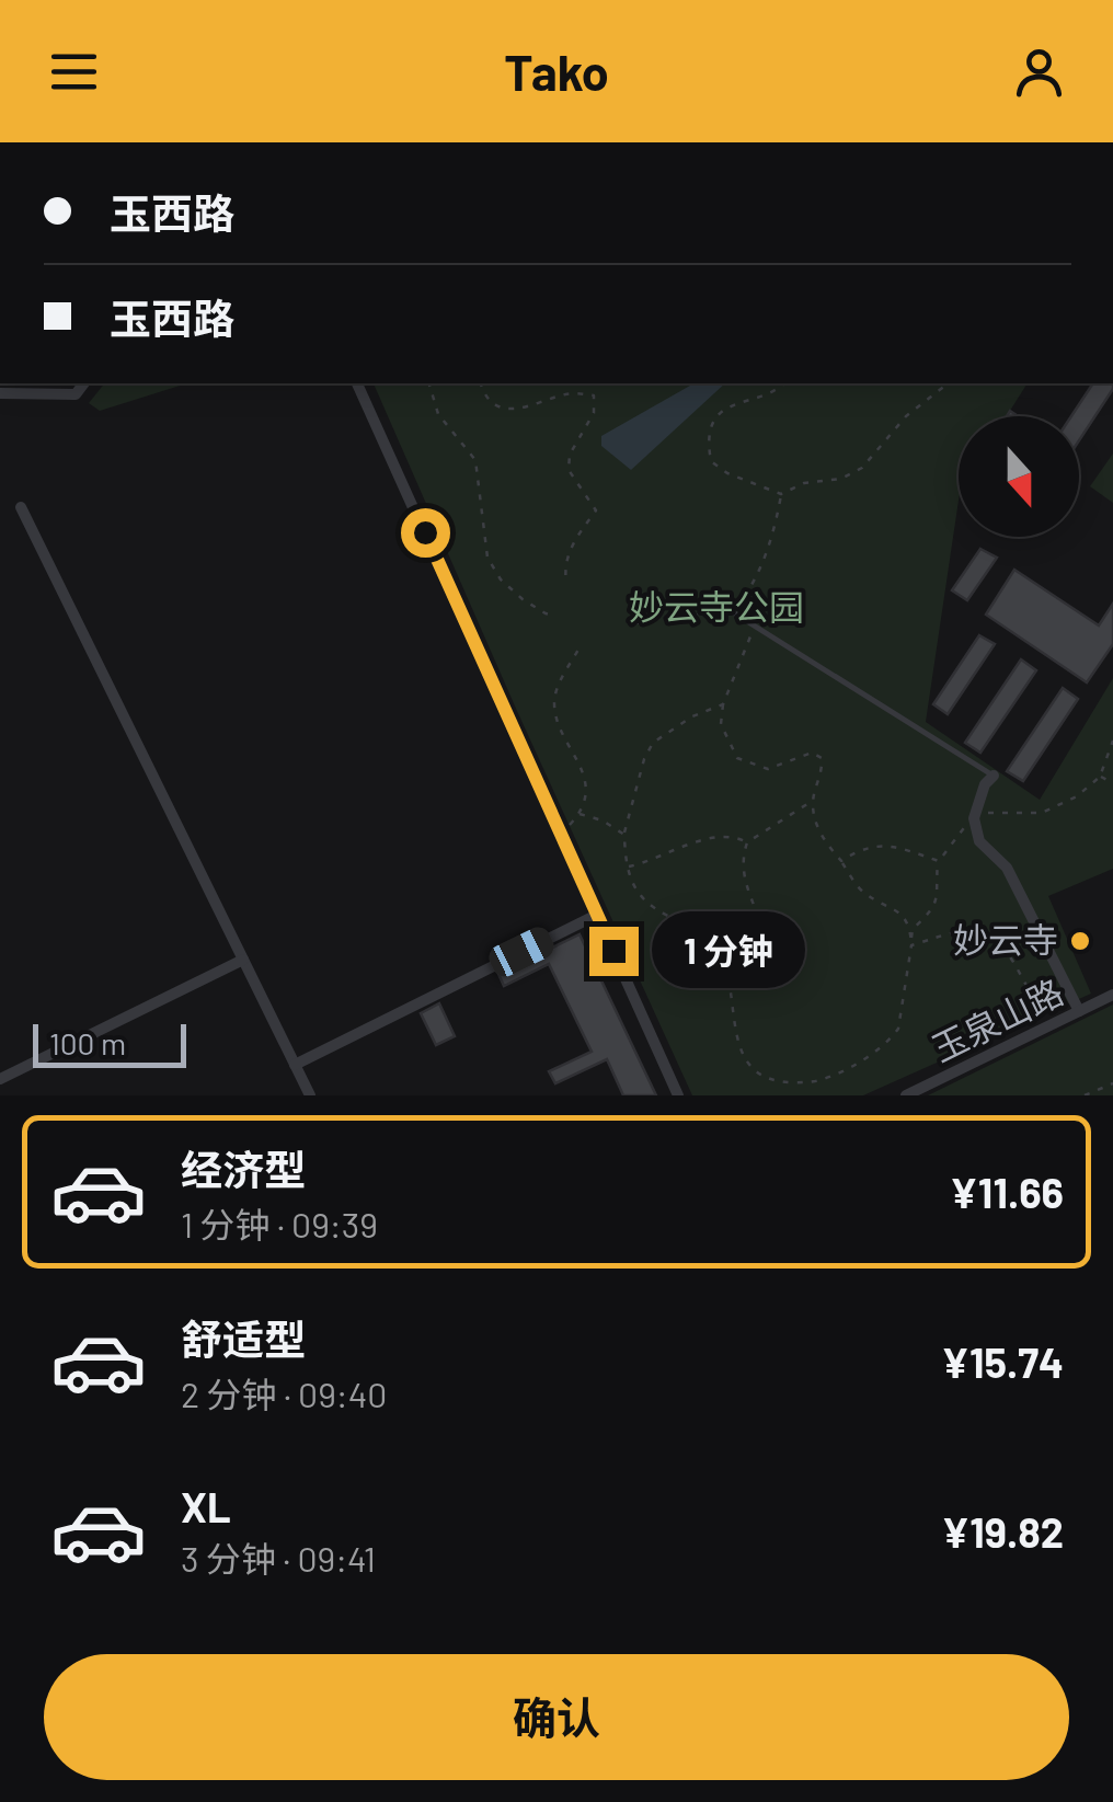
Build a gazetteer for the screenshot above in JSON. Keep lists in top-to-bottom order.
{
  "streets": {
    "street": ["玉泉山路"]
  },
  "parks": ["妙云寺公园"],
  "places": ["妙云寺"],
  "scale_bar": "100 m",
  "north": "bottom",
  "page": {
    "header": "Tako",
    "banner": ["玉西路", "玉西路"],
    "bubble": "1 分钟",
    "scale": "100 m",
    "list": [
      {
        "name": "经济型",
        "note": "1 分钟 · 09:39",
        "value": "¥11.66"
      },
      {
        "name": "舒适型",
        "note": "2 分钟 · 09:40",
        "value": "¥15.74"
      },
      {
        "name": "XL",
        "note": "3 分钟 · 09:41",
        "value": "¥19.82"
      }
    ],
    "buttons": "确认"
  }
}
